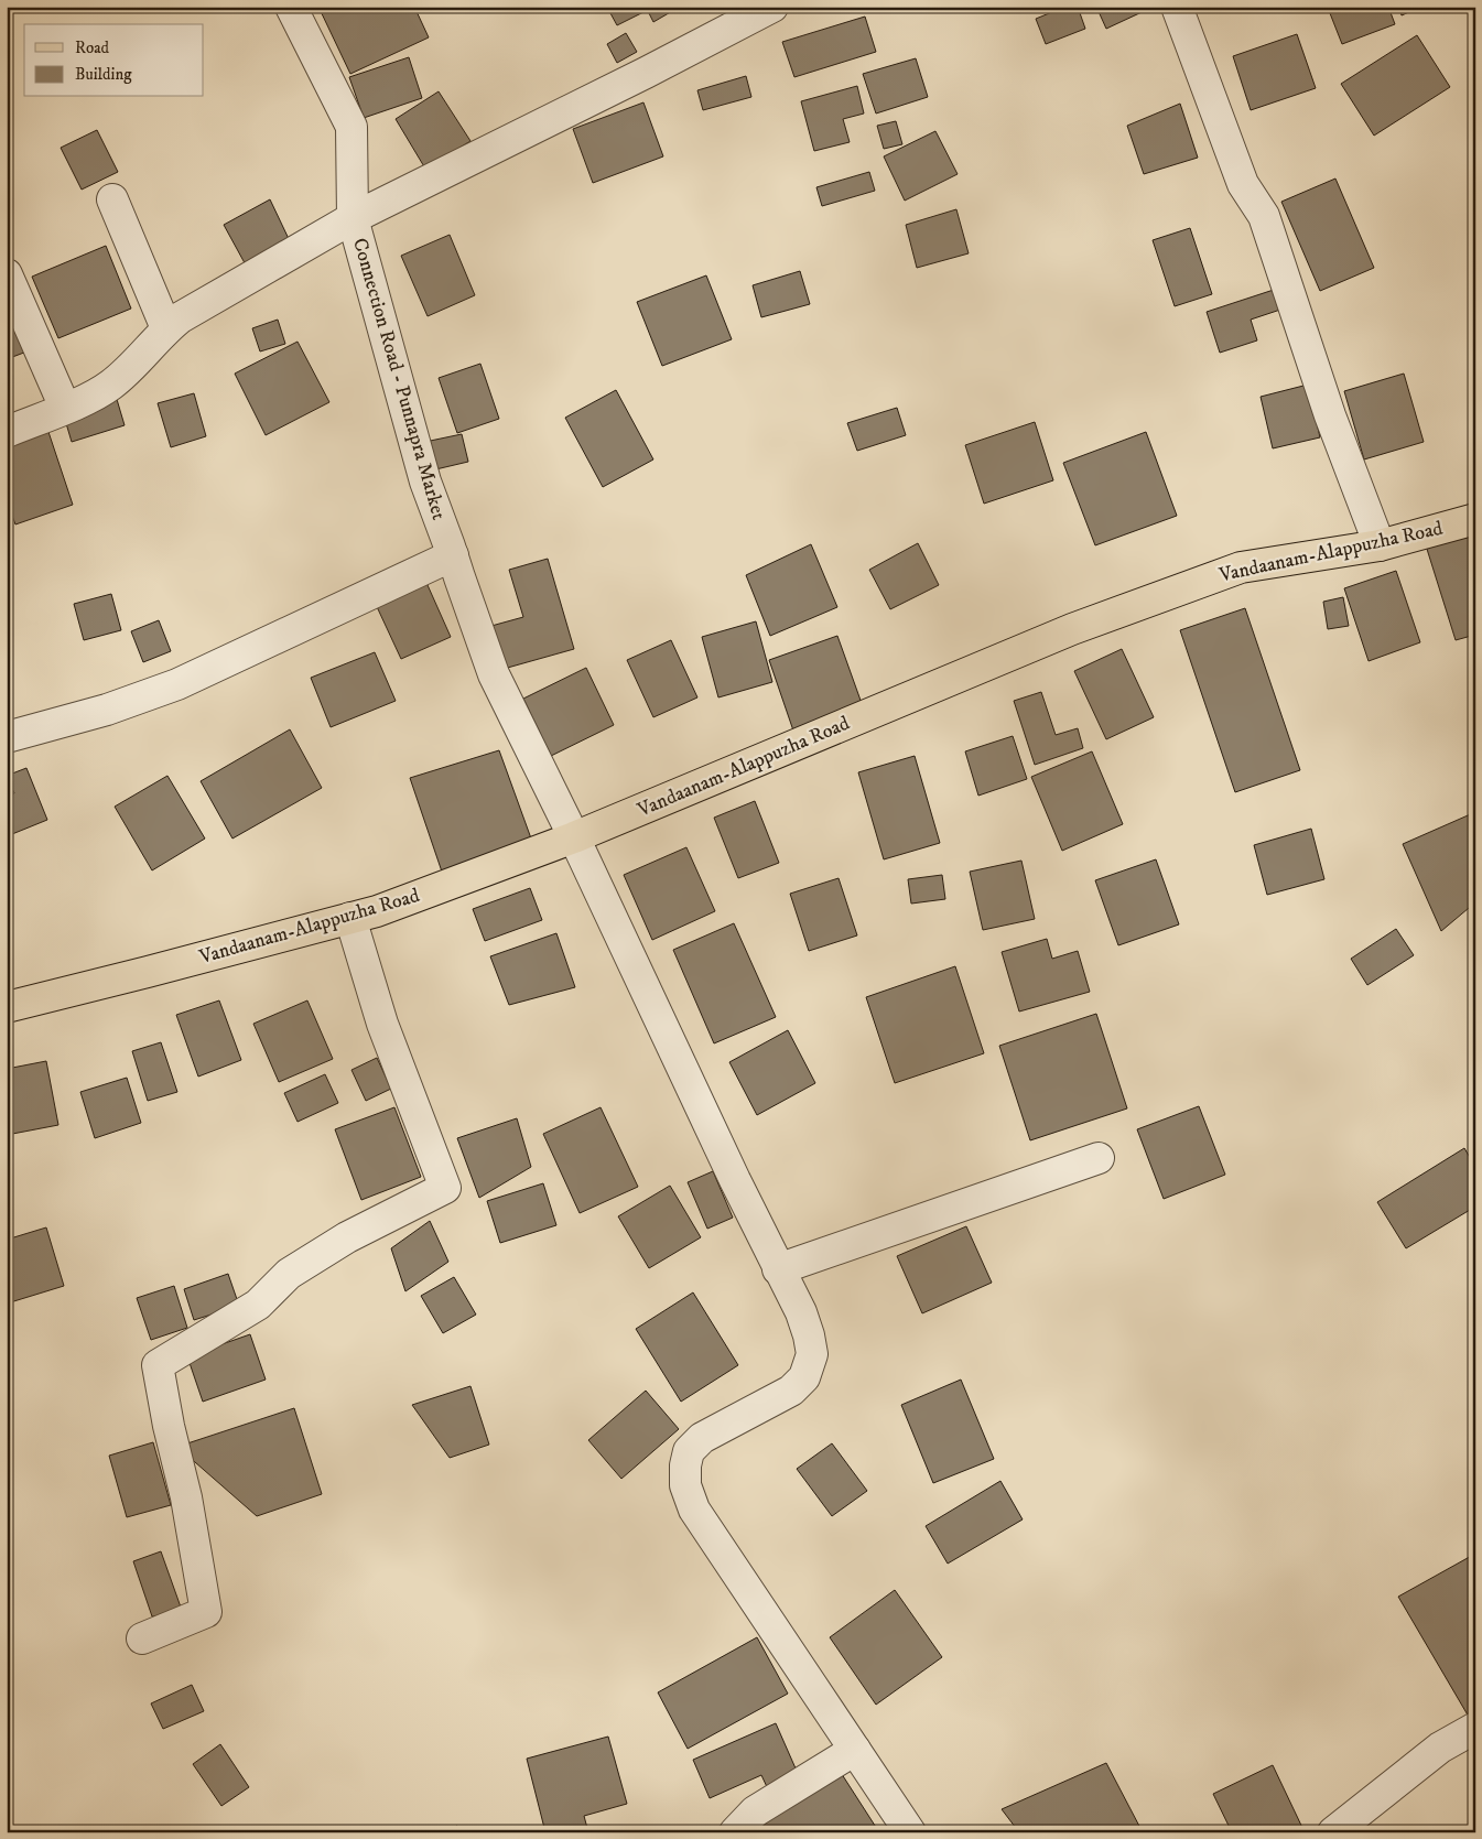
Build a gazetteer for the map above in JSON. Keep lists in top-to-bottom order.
{
  "streets": {
    "main road": ["Vandaanam-Alappuzha Road"],
    "street": ["Connection Road - Punnapra Market"]
  },
  "crossings": [
    ["Connection Road - Punnapra Market", "Vandaanam-Alappuzha Road"]
  ],
  "legend": ["Road", "Building"]
}
